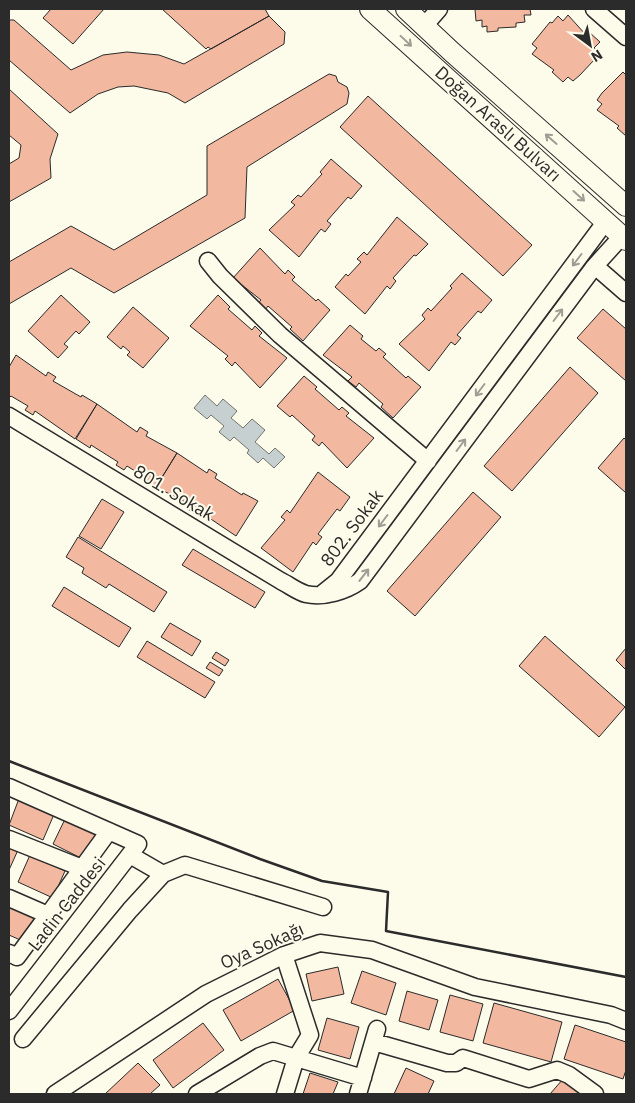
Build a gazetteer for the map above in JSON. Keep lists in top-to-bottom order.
{
  "streets": {
    "main road": ["Doğan Araslı Bulvarı"],
    "street": [
      "801. Sokak",
      "802. Sokak",
      "Ladin Caddesi",
      "Oya Sokağı"
    ]
  },
  "crossings": [
    ["Doğan Araslı Bulvarı", "802. Sokak"],
    ["801. Sokak", "802. Sokak"]
  ],
  "north": "bottom right"
}
